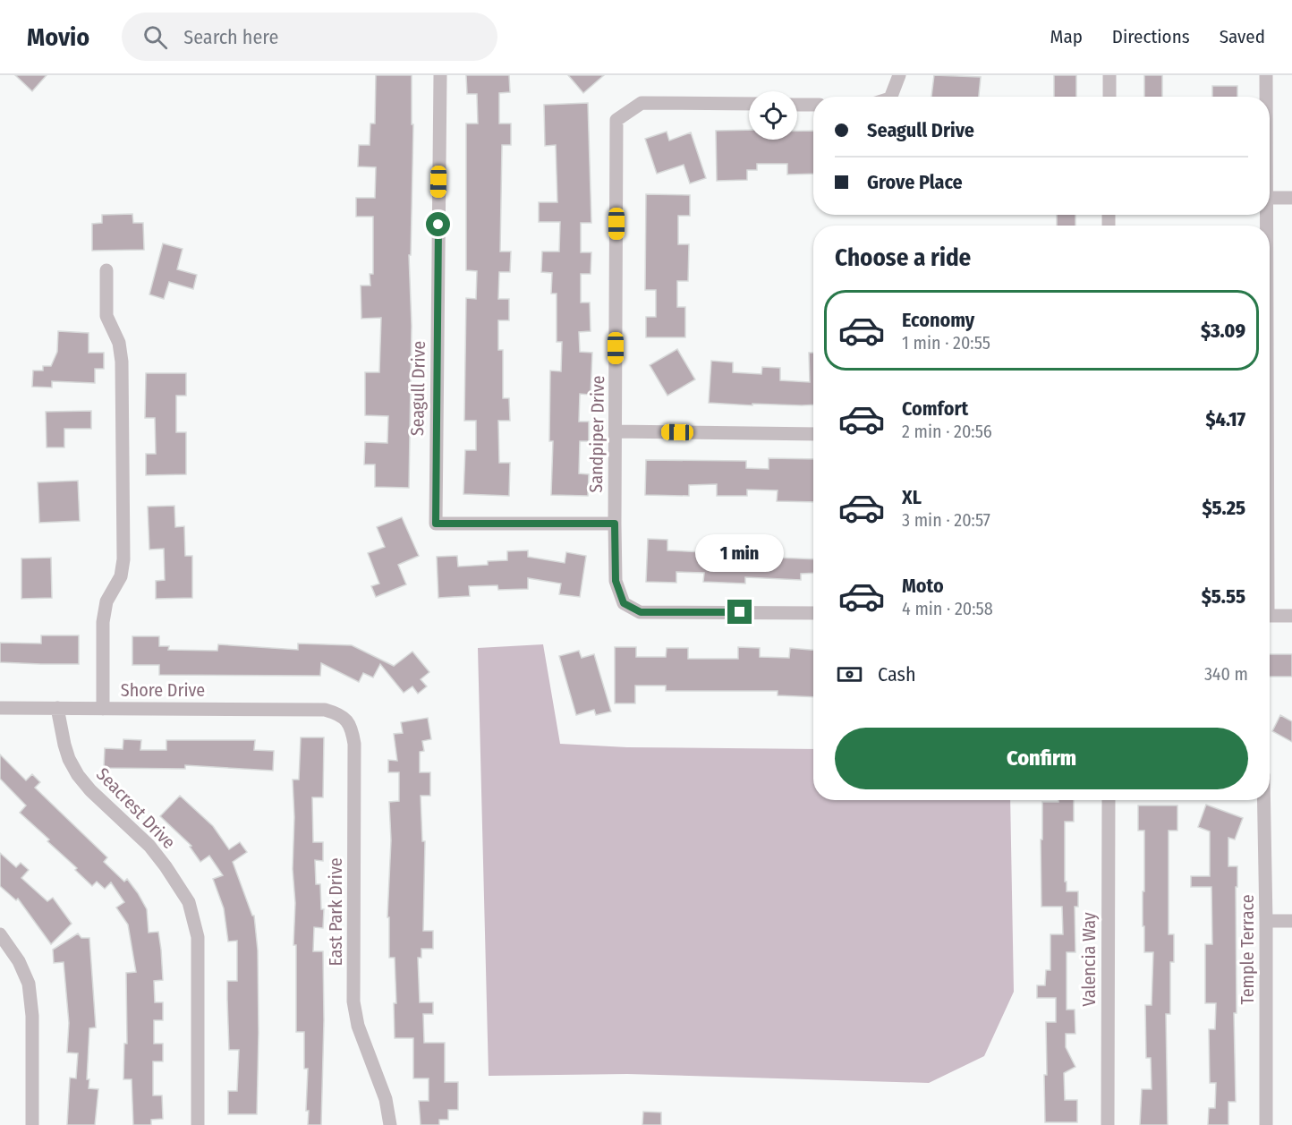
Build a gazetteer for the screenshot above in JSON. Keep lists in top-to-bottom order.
{
  "streets": {
    "street": [
      "Seagull Drive",
      "Sandpiper Drive",
      "Shore Drive",
      "Seacrest Drive",
      "East Park Drive",
      "Temple Terrace",
      "Valencia Way"
    ]
  },
  "crossings": [
    ["Seagull Drive", "Sandpiper Drive"],
    ["Shore Drive", "Seacrest Drive"],
    ["Shore Drive", "East Park Drive"]
  ],
  "page": {
    "header": "Movio",
    "search": "Search here",
    "nav": ["Map", "Directions", "Saved"],
    "banner": ["Seagull Drive", "Grove Place"],
    "heading": "Choose a ride",
    "list": [
      {
        "name": "Economy",
        "note": "1 min · 20:55",
        "value": "$3.09"
      },
      {
        "name": "Comfort",
        "note": "2 min · 20:56",
        "value": "$4.17"
      },
      {
        "name": "XL",
        "note": "3 min · 20:57",
        "value": "$5.25"
      },
      {
        "name": "Moto",
        "note": "4 min · 20:58",
        "value": "$5.55"
      }
    ],
    "bubble": "1 min",
    "pay": ["Cash", "340 m"],
    "buttons": "Confirm"
  }
}
